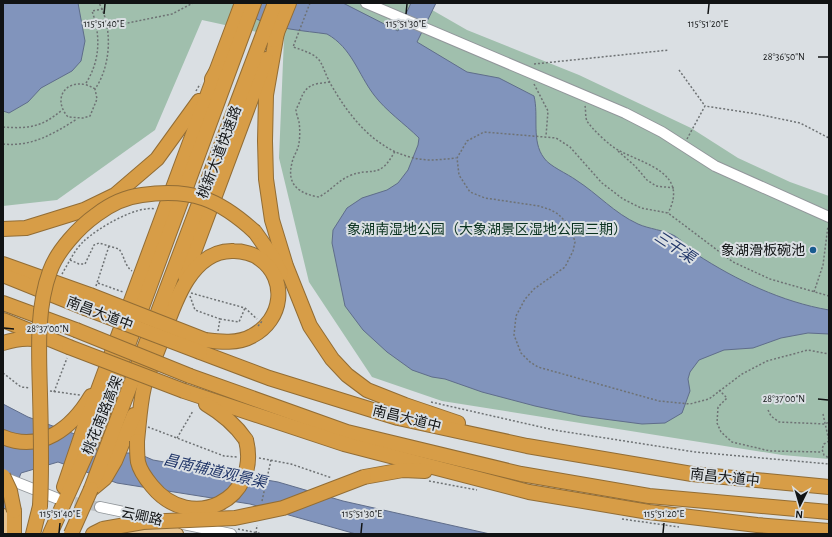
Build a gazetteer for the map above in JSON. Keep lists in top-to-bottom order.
{
  "streets": {
    "highway": ["桃新大道快速路", "南昌大道中", "桃花南路高架"],
    "street": ["云卿路"]
  },
  "crossings": [
    ["桃新大道快速路", "桃花南路高架"]
  ],
  "water": ["三干渠", "昌南辅道观景渠"],
  "parks": ["象湖南湿地公园（大象湖景区湿地公园三期）"],
  "places": ["象湖滑板碗池"],
  "north": "bottom",
  "coordinates": [
    "115°51'40\"E",
    "115°51'30\"E",
    "115°51'20\"E",
    "28°36'50\"N",
    "28°37'00\"N"
  ]
}
